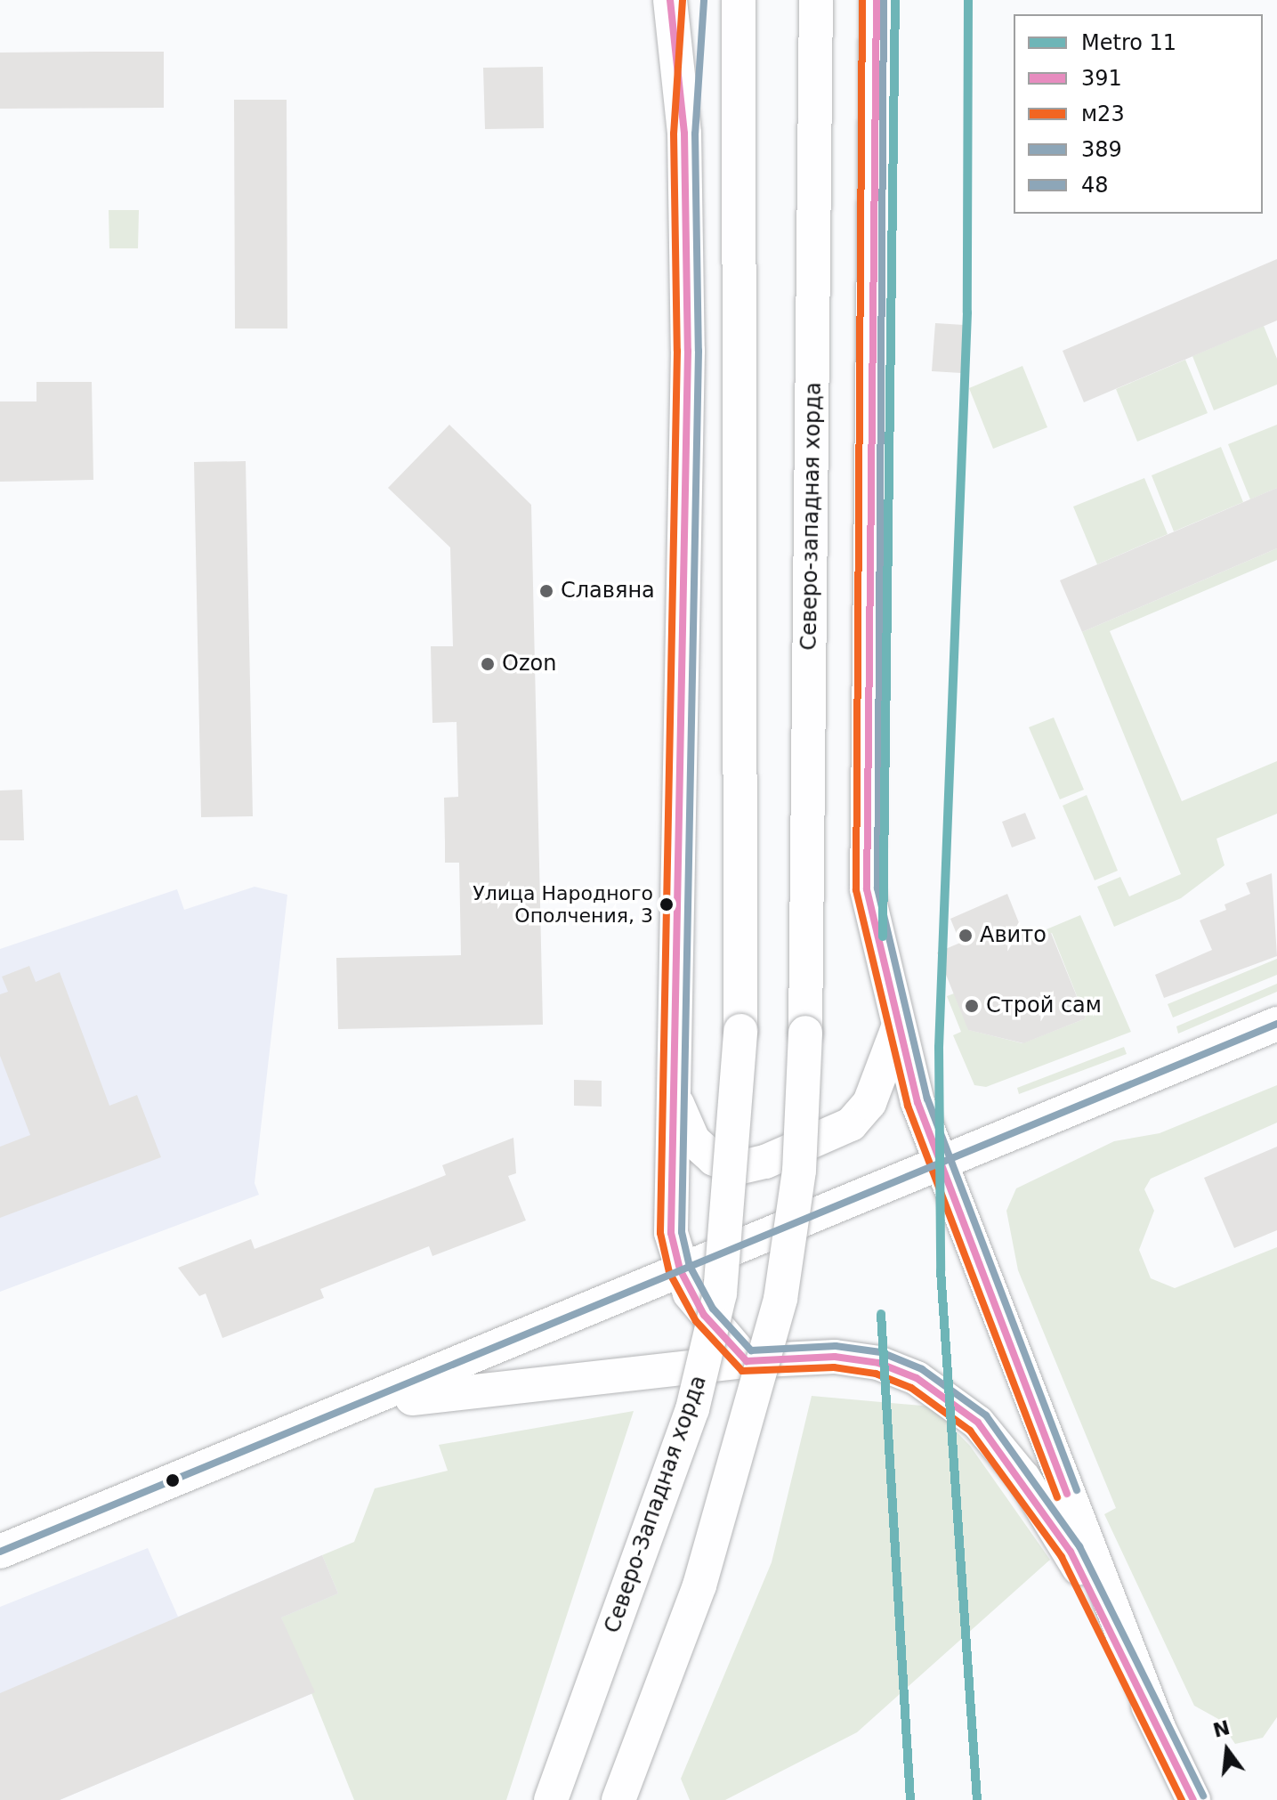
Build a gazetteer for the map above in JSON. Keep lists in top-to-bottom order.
{
  "streets": {
    "main road": ["Северо-западная хорда", "Северо-Западная хорда"]
  },
  "places": [
    "Славяна",
    "Ozon",
    "Улица Народного Ополчения, 3",
    "Авито",
    "Строй сам"
  ],
  "lines": [
    "metro line 11",
    "transit line 391",
    "transit line м23",
    "transit line 389",
    "transit line 48"
  ],
  "legend": [
    "Metro 11",
    "391",
    "м23",
    "389",
    "48"
  ],
  "north": "top"
}
